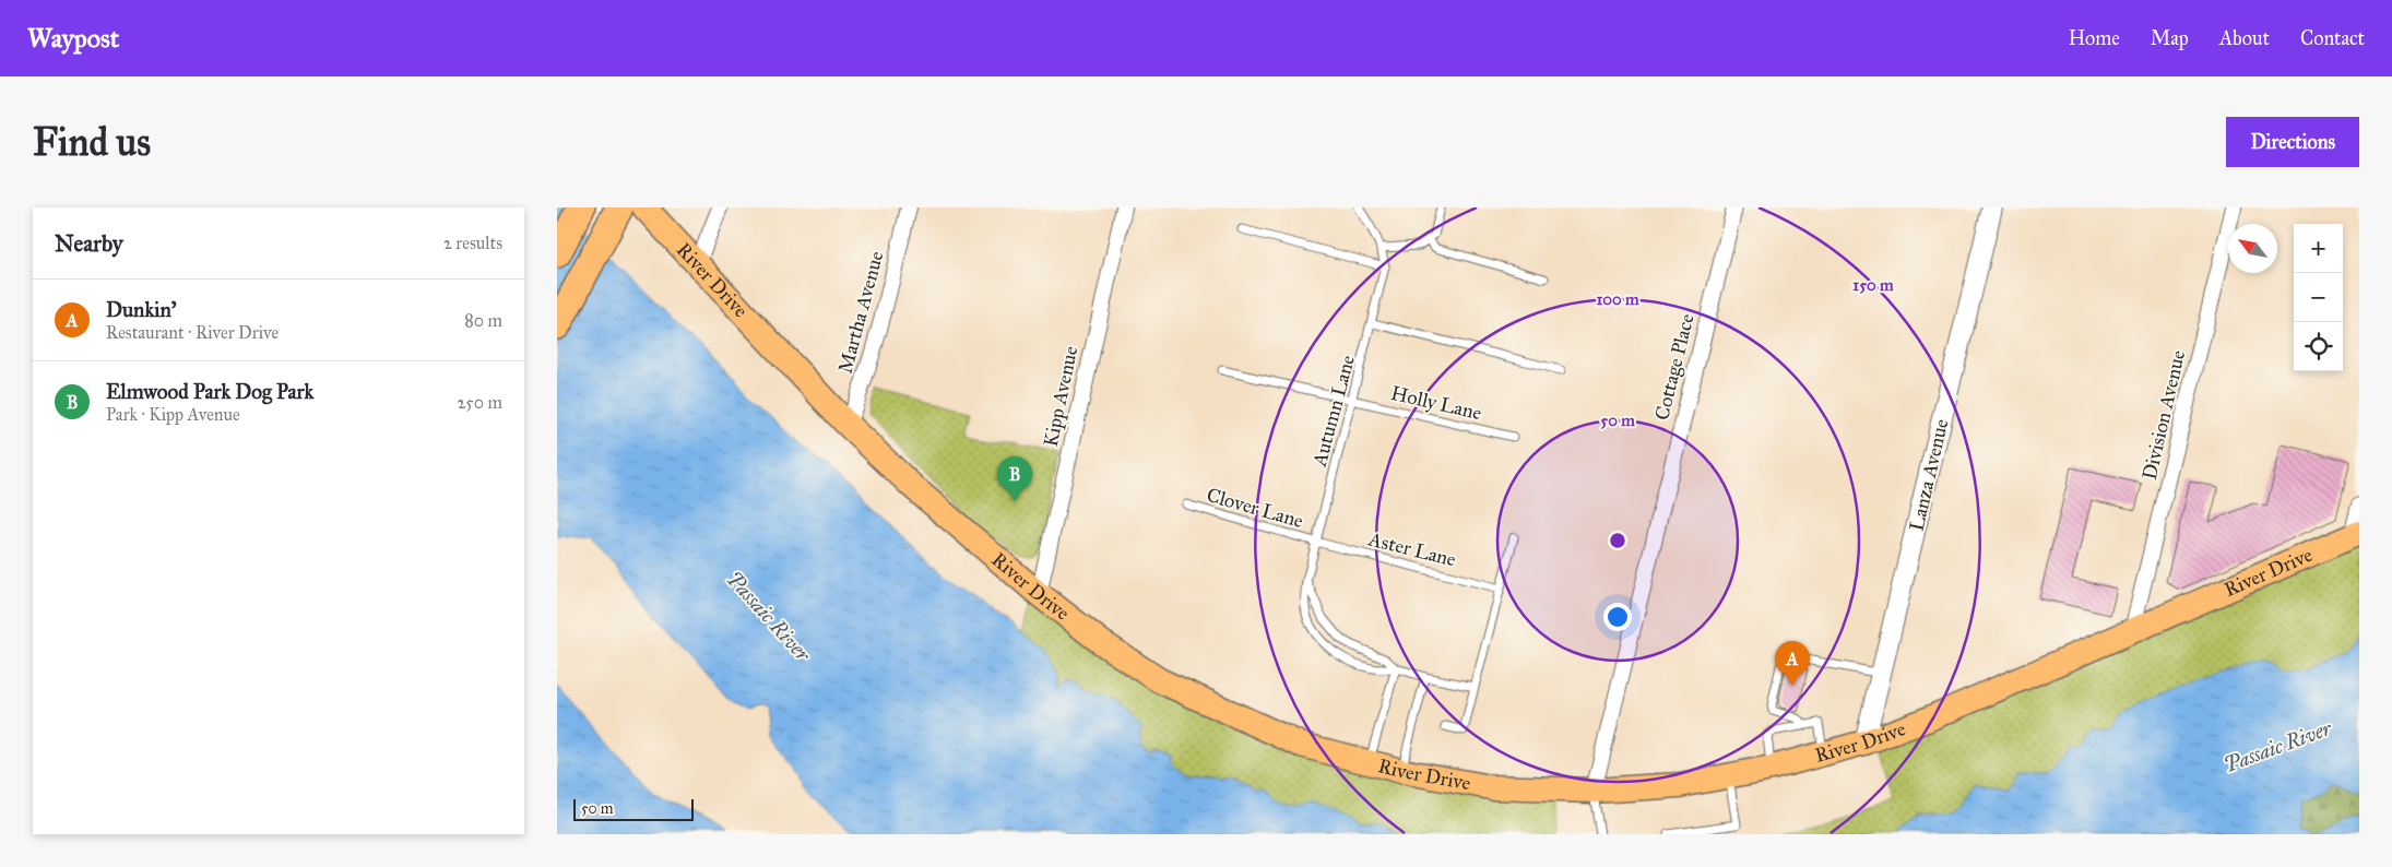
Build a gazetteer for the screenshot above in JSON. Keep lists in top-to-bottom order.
{
  "streets": {
    "main road": ["River Drive"],
    "street": [
      "Martha Avenue",
      "Cottage Place",
      "Kipp Avenue",
      "Division Avenue",
      "Lanza Avenue"
    ],
    "lane": [
      "Holly Lane",
      "Autumn Lane",
      "Clover Lane",
      "Aster Lane"
    ]
  },
  "crossings": [
    ["River Drive", "Martha Avenue"],
    ["River Drive", "Cottage Place"],
    ["River Drive", "Kipp Avenue"],
    ["River Drive", "Division Avenue"],
    ["River Drive", "Lanza Avenue"],
    ["Holly Lane", "Autumn Lane"],
    ["Autumn Lane", "Clover Lane"],
    ["Autumn Lane", "Aster Lane"],
    ["Clover Lane", "Aster Lane"]
  ],
  "water": ["Passaic River"],
  "scale_bar": "50 m",
  "north": "top left",
  "page": {
    "header": "Waypost",
    "nav": [
      "Home",
      "Map",
      "About",
      "Contact"
    ],
    "buttons": "Directions",
    "title": "Find us",
    "heading": ["Nearby", "2 results"],
    "map_buttons": ["+", "−"],
    "list": [
      {
        "mark": "A",
        "name": "Dunkin'",
        "note": "Restaurant · River Drive",
        "value": "80 m"
      },
      {
        "mark": "B",
        "name": "Elmwood Park Dog Park",
        "note": "Park · Kipp Avenue",
        "value": "250 m"
      }
    ],
    "pins": ["B", "A"],
    "scale": "50 m"
  },
  "rings": ["150 m", "100 m", "50 m"]
}
